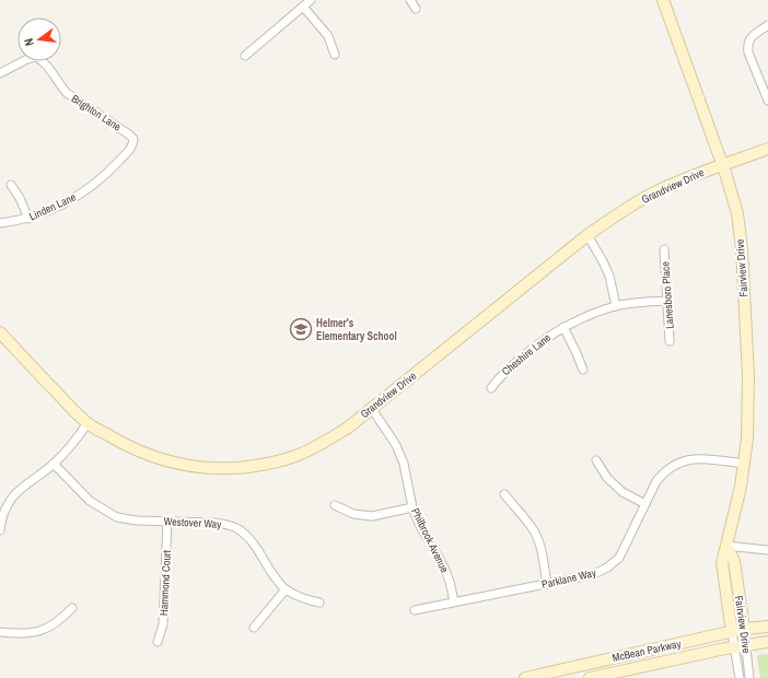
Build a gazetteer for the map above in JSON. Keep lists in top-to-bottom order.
{
  "streets": {
    "street": [
      "Brighton Lane",
      "Grandview Drive",
      "Linden Lane",
      "Fairview Drive",
      "Lanesboro Place",
      "Cheshire Lane",
      "Westover Way",
      "Philbrook Avenue",
      "Parklane Way",
      "Hammond Court",
      "McBean Parkway"
    ]
  },
  "crossings": [
    ["Brighton Lane", "Linden Lane"],
    ["Grandview Drive", "Fairview Drive"],
    ["Grandview Drive", "Philbrook Avenue"],
    ["Fairview Drive", "Parklane Way"],
    ["Fairview Drive", "McBean Parkway"],
    ["Lanesboro Place", "Cheshire Lane"],
    ["Westover Way", "Hammond Court"],
    ["Philbrook Avenue", "Parklane Way"]
  ],
  "places": {
    "school or university": ["Helmer's Elementary School"]
  },
  "north": "left"
}
